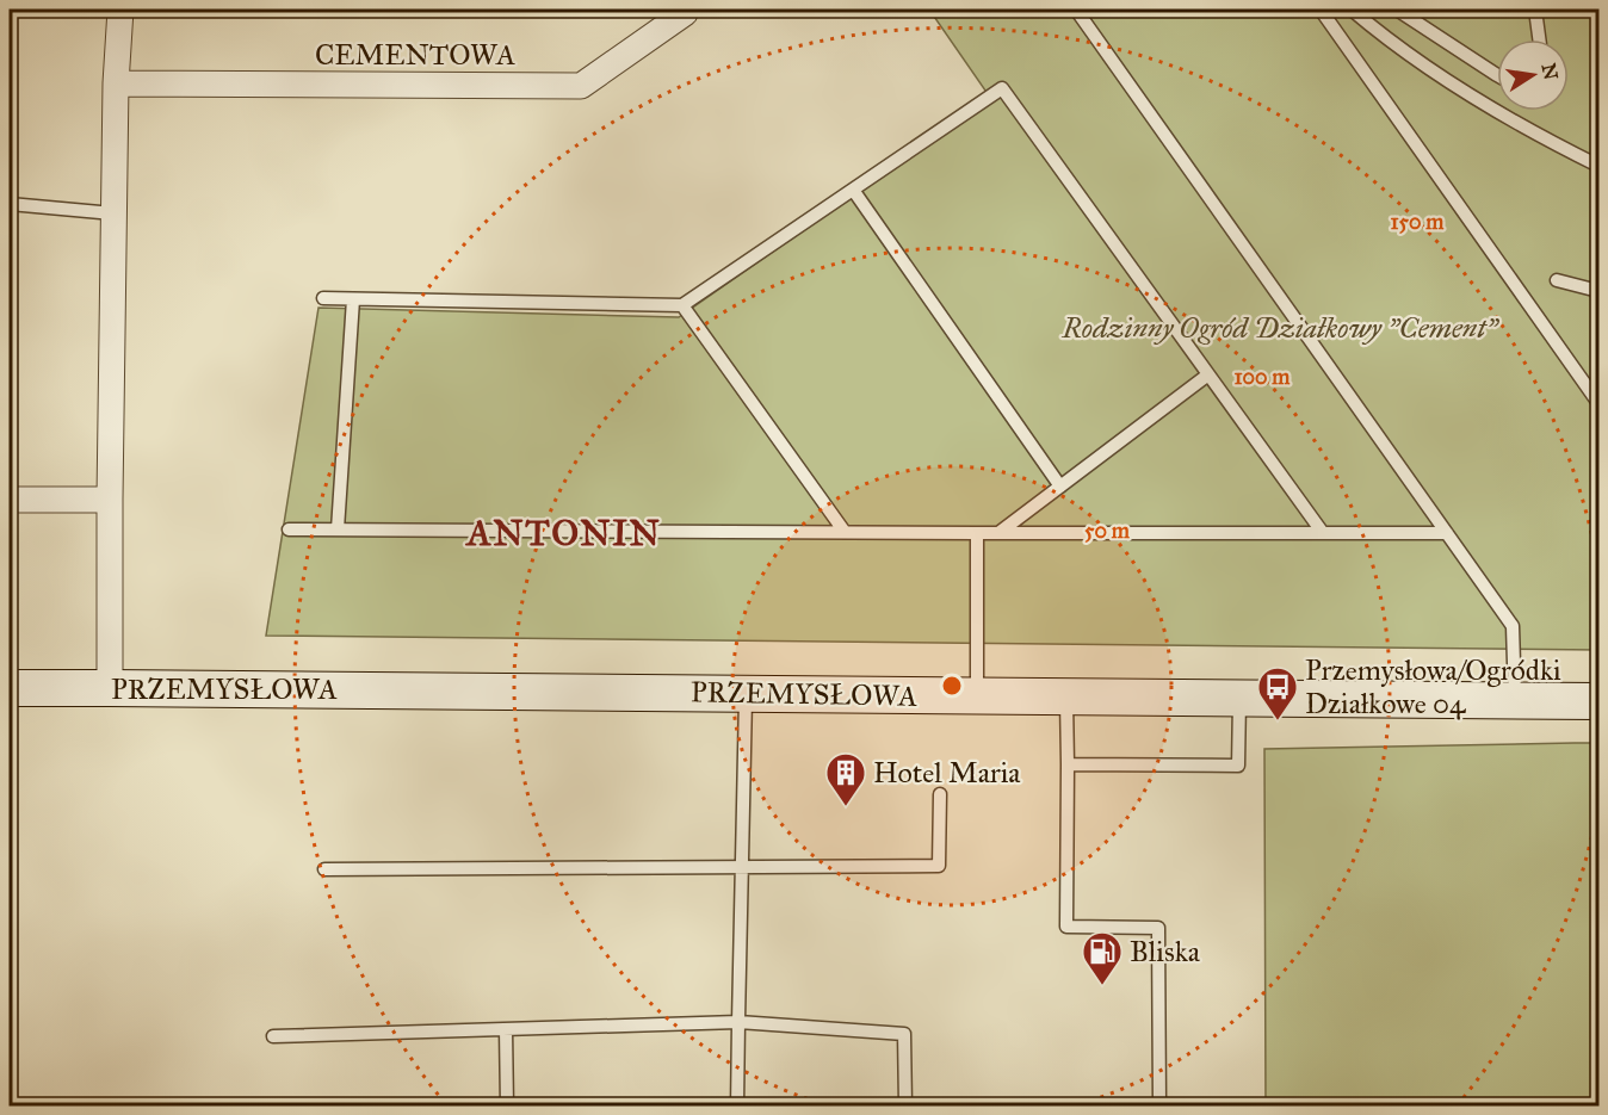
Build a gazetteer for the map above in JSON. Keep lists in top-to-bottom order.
{
  "streets": {
    "main road": ["PRZEMYSŁOWA"],
    "street": ["CEMENTOWA"]
  },
  "districts": ["ANTONIN"],
  "parks": ["Rodzinny Ogród Działkowy \"Cement\""],
  "places": {
    "bus stop": ["Przemysłowa/Ogródki Działkowe 04"],
    "building": ["Hotel Maria"],
    "fuel station": ["Bliska"]
  },
  "north": "right",
  "rings": ["150 m", "100 m", "50 m"]
}
